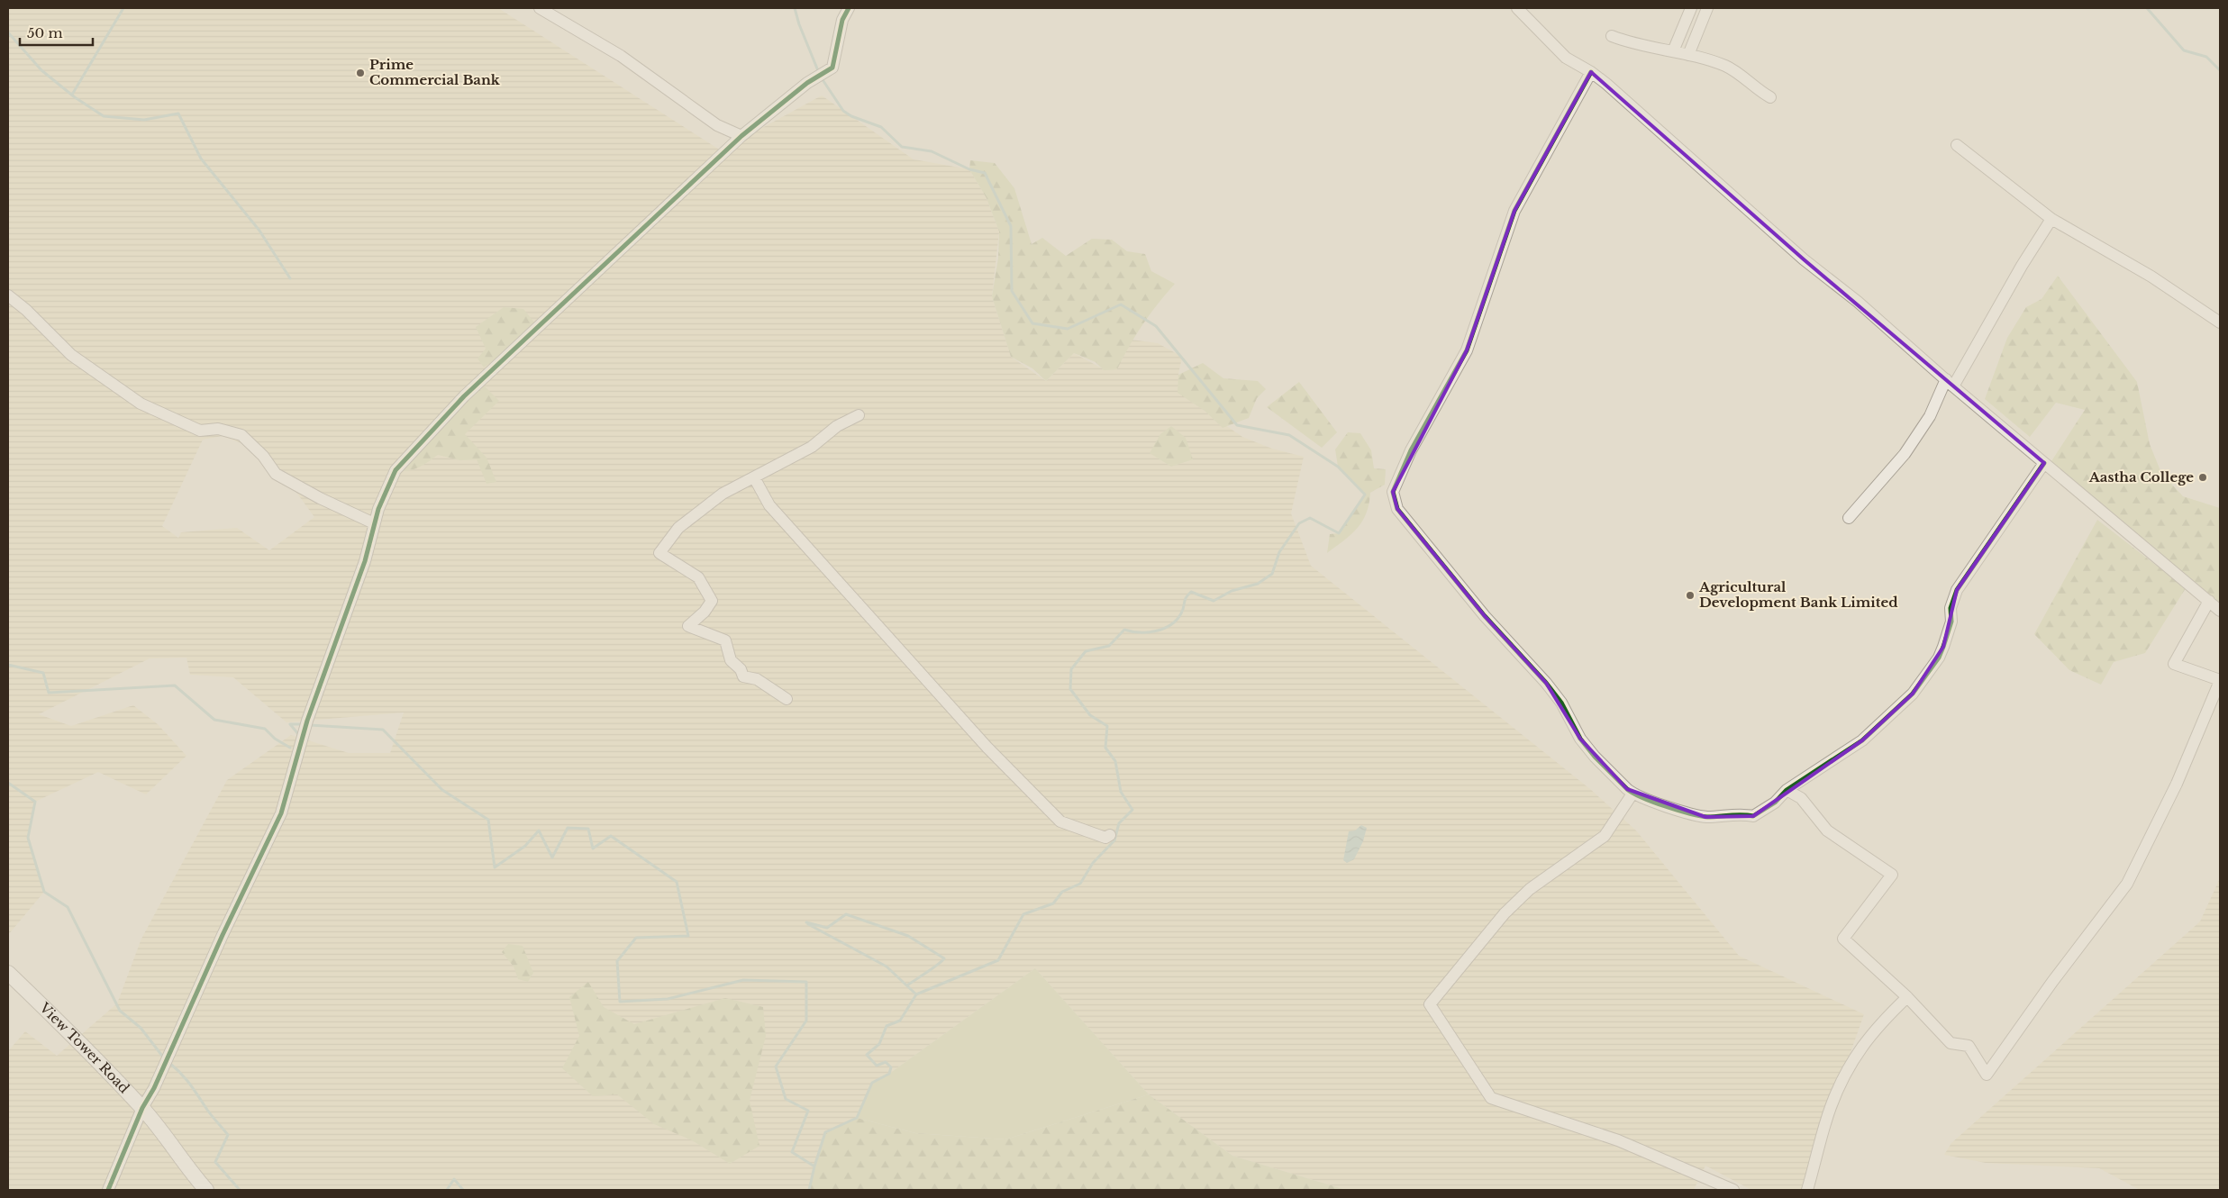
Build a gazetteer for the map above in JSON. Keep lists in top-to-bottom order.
{
  "streets": {
    "street": ["View Tower Road"]
  },
  "places": ["Prime Commercial Bank", "Aastha College", "Agricultural Development Bank Limited"],
  "scale_bar": "50 m"
}
